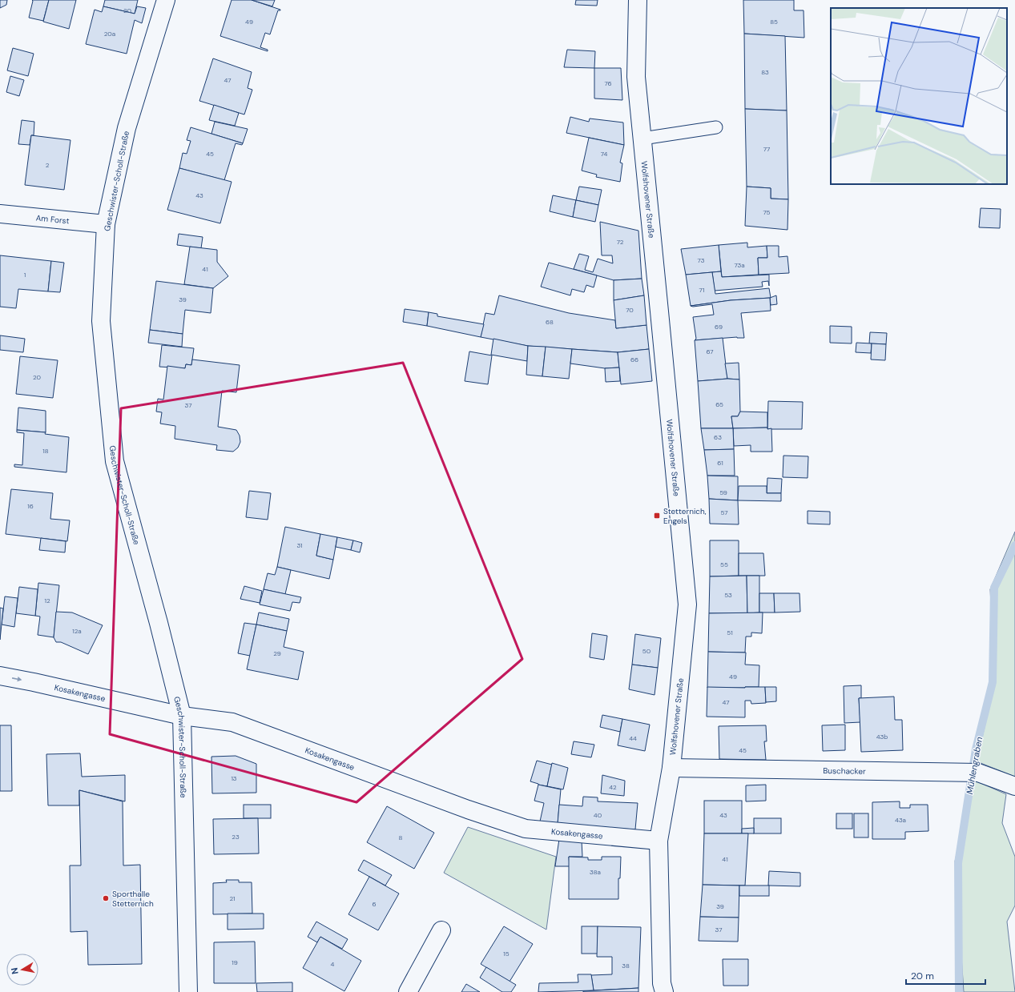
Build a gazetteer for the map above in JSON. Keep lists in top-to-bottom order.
{
  "streets": {
    "street": [
      "Geschwister-Scholl-Straße",
      "Wolfshovener Straße",
      "Am Forst",
      "Kosakengasse",
      "Buschacker"
    ]
  },
  "crossings": [
    ["Geschwister-Scholl-Straße", "Am Forst"],
    ["Geschwister-Scholl-Straße", "Kosakengasse"],
    ["Wolfshovener Straße", "Kosakengasse"],
    ["Wolfshovener Straße", "Buschacker"]
  ],
  "water": ["Mühlengraben"],
  "places": {
    "transit": ["Stetternich, Engels"],
    "other": ["Sporthalle Stetternich"]
  },
  "house_numbers": [
    "20",
    "49",
    "85",
    "20a",
    "83",
    "47",
    "76",
    "77",
    "45",
    "74",
    "2",
    "43",
    "75",
    "72",
    "73",
    "73a",
    "41",
    "1",
    "71",
    "39",
    "70",
    "68",
    "69",
    "67",
    "66",
    "20",
    "65",
    "37",
    "63",
    "18",
    "61",
    "59",
    "16",
    "57",
    "31",
    "55",
    "53",
    "12",
    "12a",
    "51",
    "50",
    "29",
    "49",
    "47",
    "43b",
    "44",
    "45",
    "13",
    "42",
    "40",
    "43",
    "43a",
    "23",
    "8",
    "41",
    "38a",
    "21",
    "6",
    "39",
    "37",
    "15",
    "19",
    "4",
    "38"
  ],
  "scale_bar": "20 m",
  "north": "left"
}
